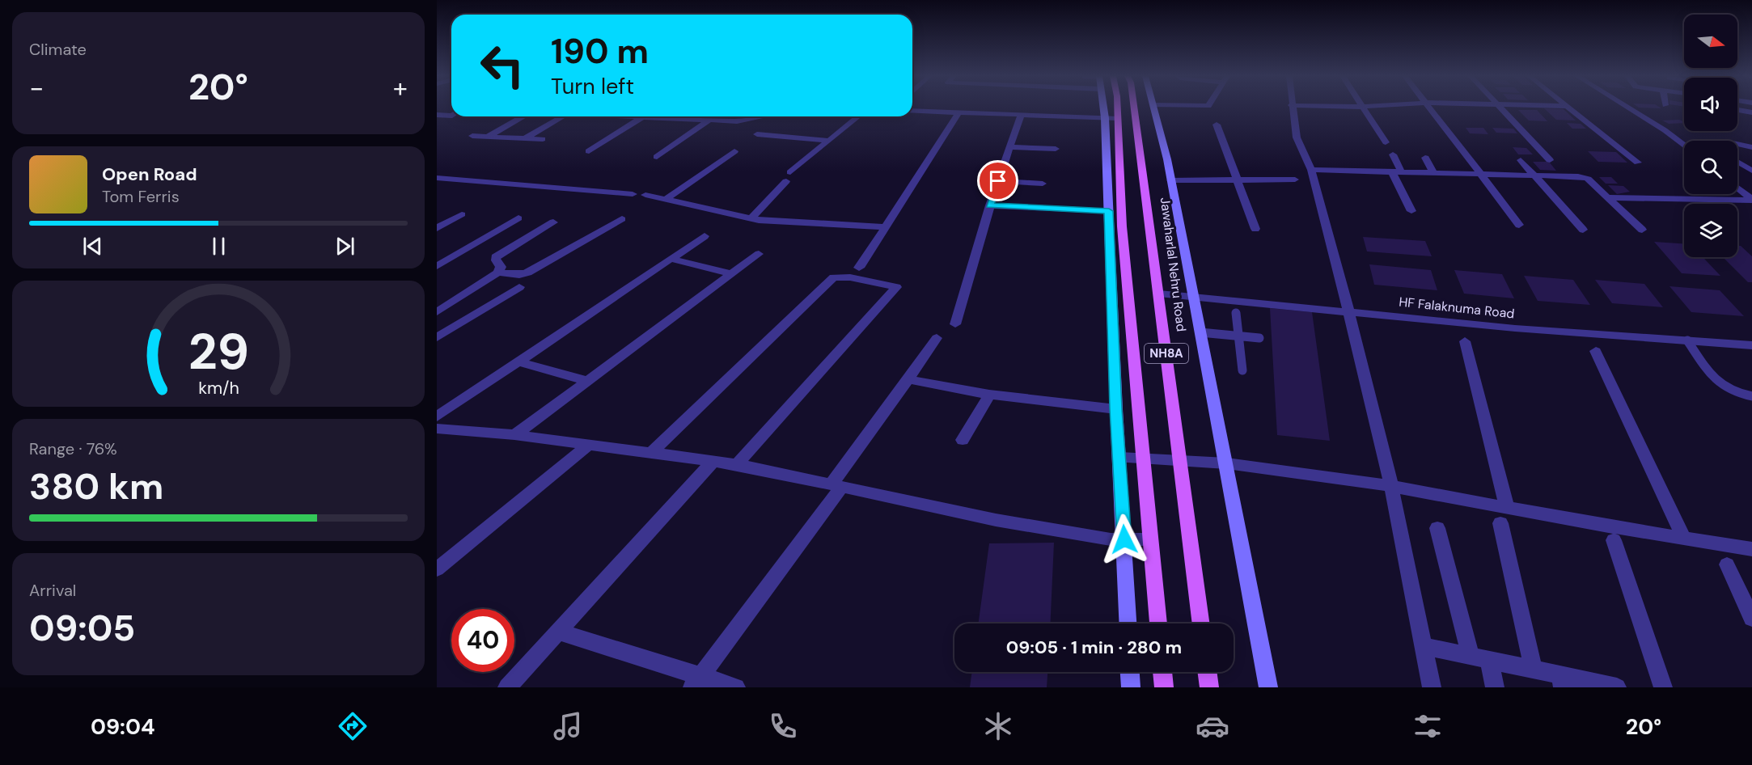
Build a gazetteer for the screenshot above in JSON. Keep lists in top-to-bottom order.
{
  "streets": {
    "main road": ["Jawaharlal Nehru Road", "NH8A"],
    "street": ["HF Falaknuma Road"]
  },
  "crossings": [
    ["Jawaharlal Nehru Road", "HF Falaknuma Road"]
  ],
  "north": "right",
  "page": {
    "tile": [
      "Climate",
      ["Range · 76%", "380 km"],
      ["Arrival", "09:05"]
    ],
    "turn": ["190 m", "Turn left"],
    "heat": ["−", "20°", "+"],
    "song": ["Open Road", "Tom Ferris"],
    "limit": "40",
    "trip": "09:05 · 1 min · 280 m",
    "tabs": ["09:04", "20°"],
    "gauge": ["29", "km/h"]
  }
}
